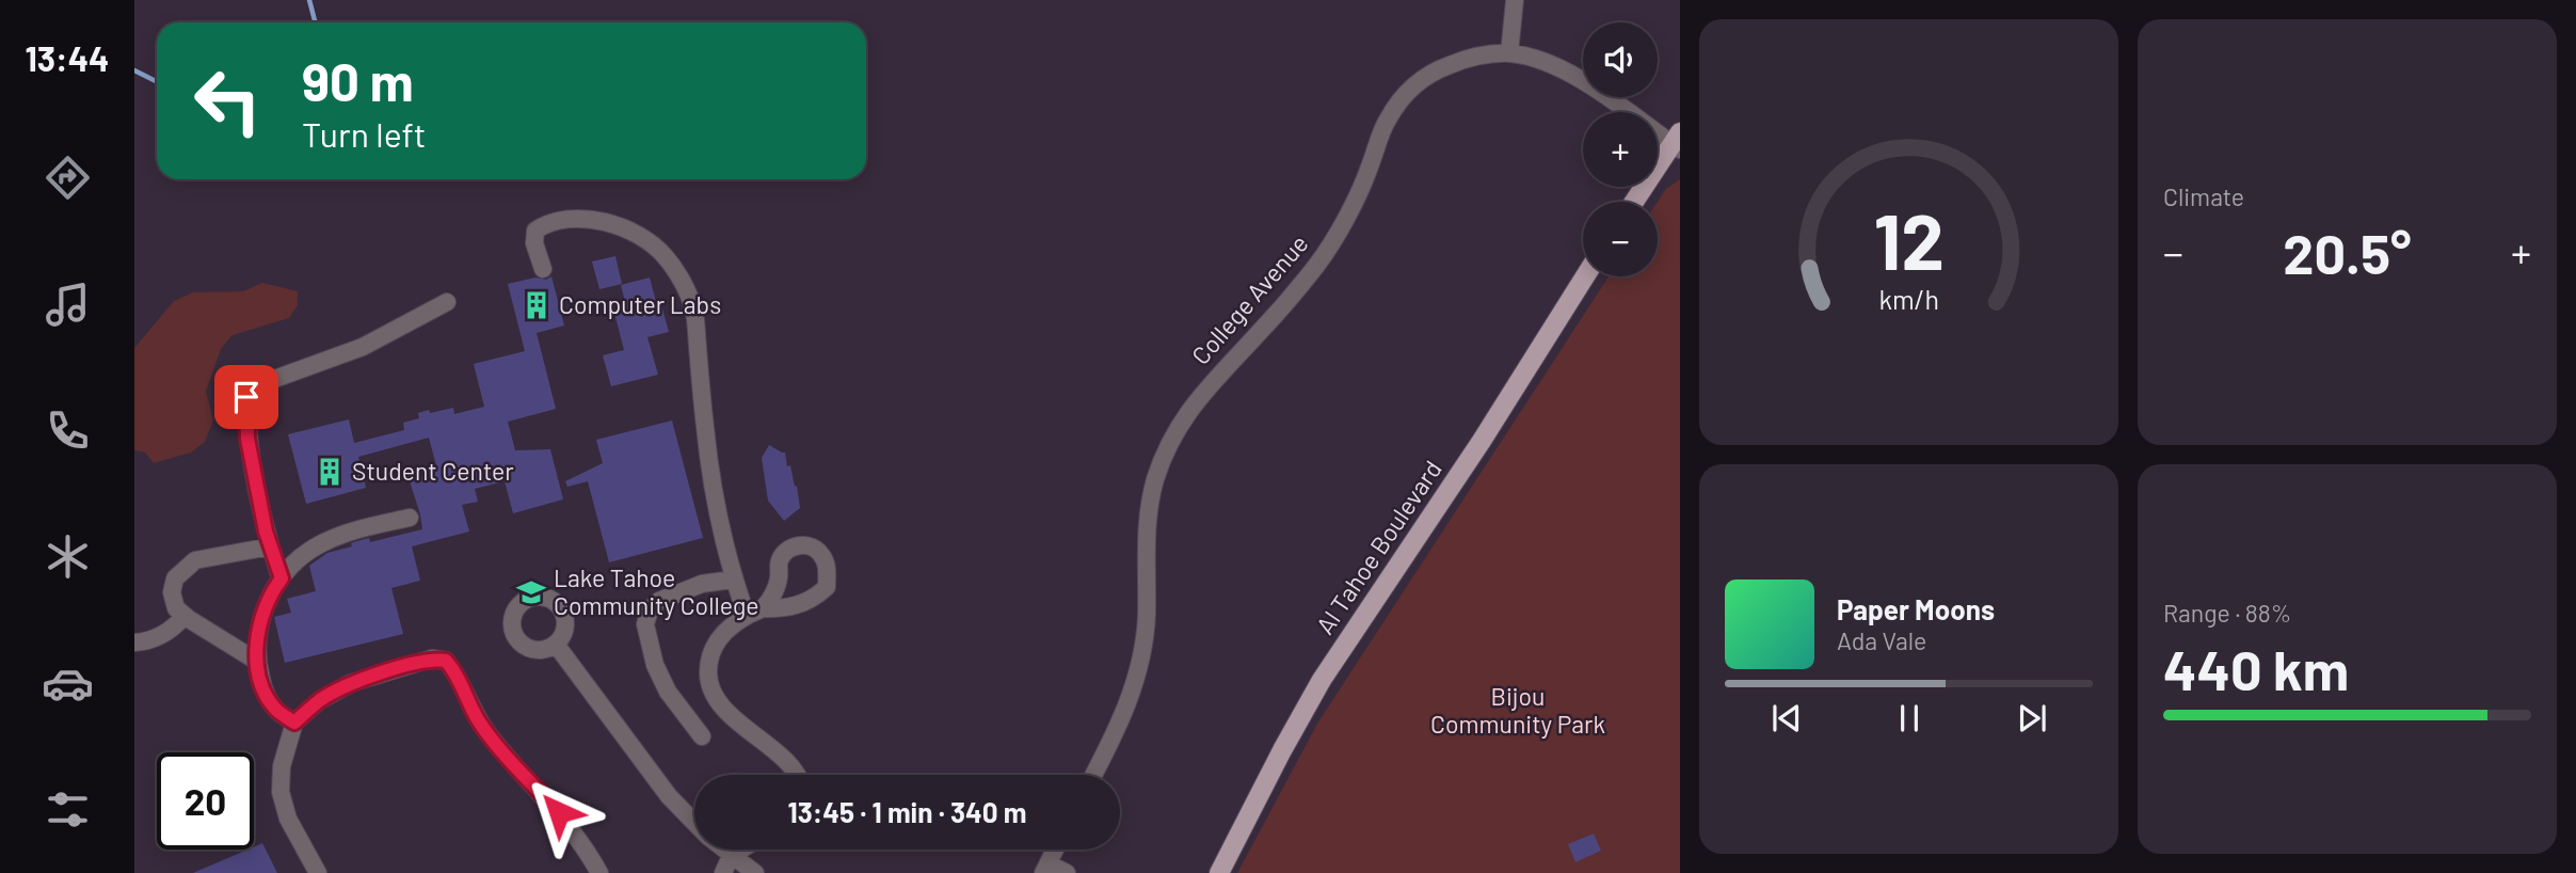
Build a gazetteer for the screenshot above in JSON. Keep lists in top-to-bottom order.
{
  "streets": {
    "main road": ["Al Tahoe Boulevard"],
    "street": ["College Avenue"]
  },
  "parks": ["Bijou Community Park"],
  "places": {
    "building": ["Computer Labs", "Student Center"],
    "school or university": ["Lake Tahoe Community College"]
  },
  "page": {
    "tabs": "13:44",
    "tile": [
      "Climate",
      ["Range · 88%", "440 km"]
    ],
    "map_buttons": ["+", "−"],
    "turn": ["90 m", "Turn left"],
    "heat": ["−", "20.5°", "+"],
    "song": ["Paper Moons", "Ada Vale"],
    "limit": "20",
    "trip": "13:45 · 1 min · 340 m",
    "gauge": ["12", "km/h"]
  }
}
